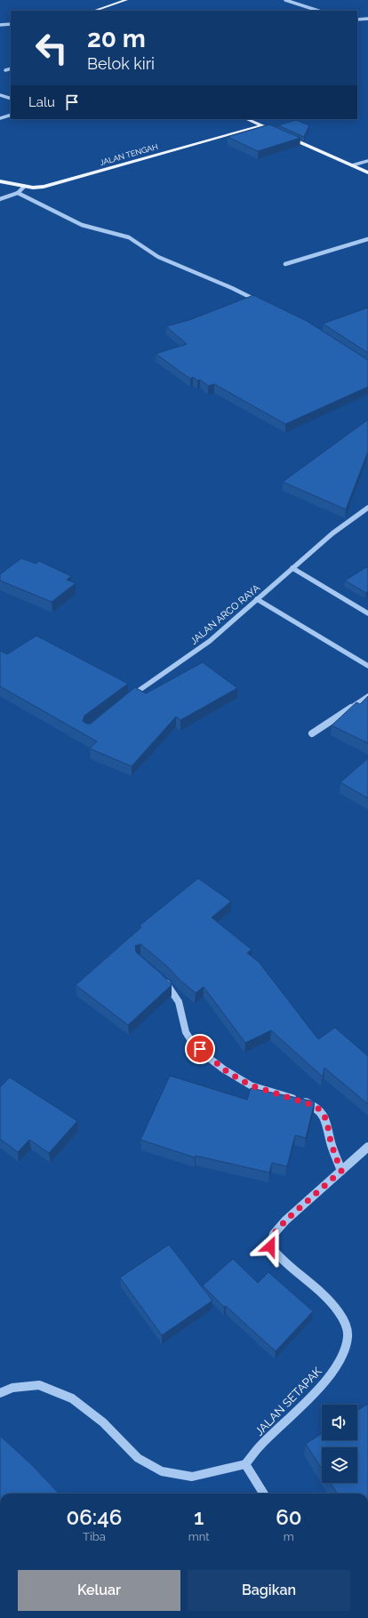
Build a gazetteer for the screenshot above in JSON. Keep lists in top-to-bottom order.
{
  "streets": {
    "main road": ["JALAN TENGAH"],
    "street": ["JALAN ARCO RAYA", "JALAN SETAPAK"]
  },
  "page": {
    "turn": ["20 m", "Belok kiri"],
    "then": "Lalu",
    "eta": [
      "06:46",
      "Tiba",
      "1",
      "mnt",
      "60",
      "m"
    ],
    "buttons": ["Keluar", "Bagikan"]
  }
}
